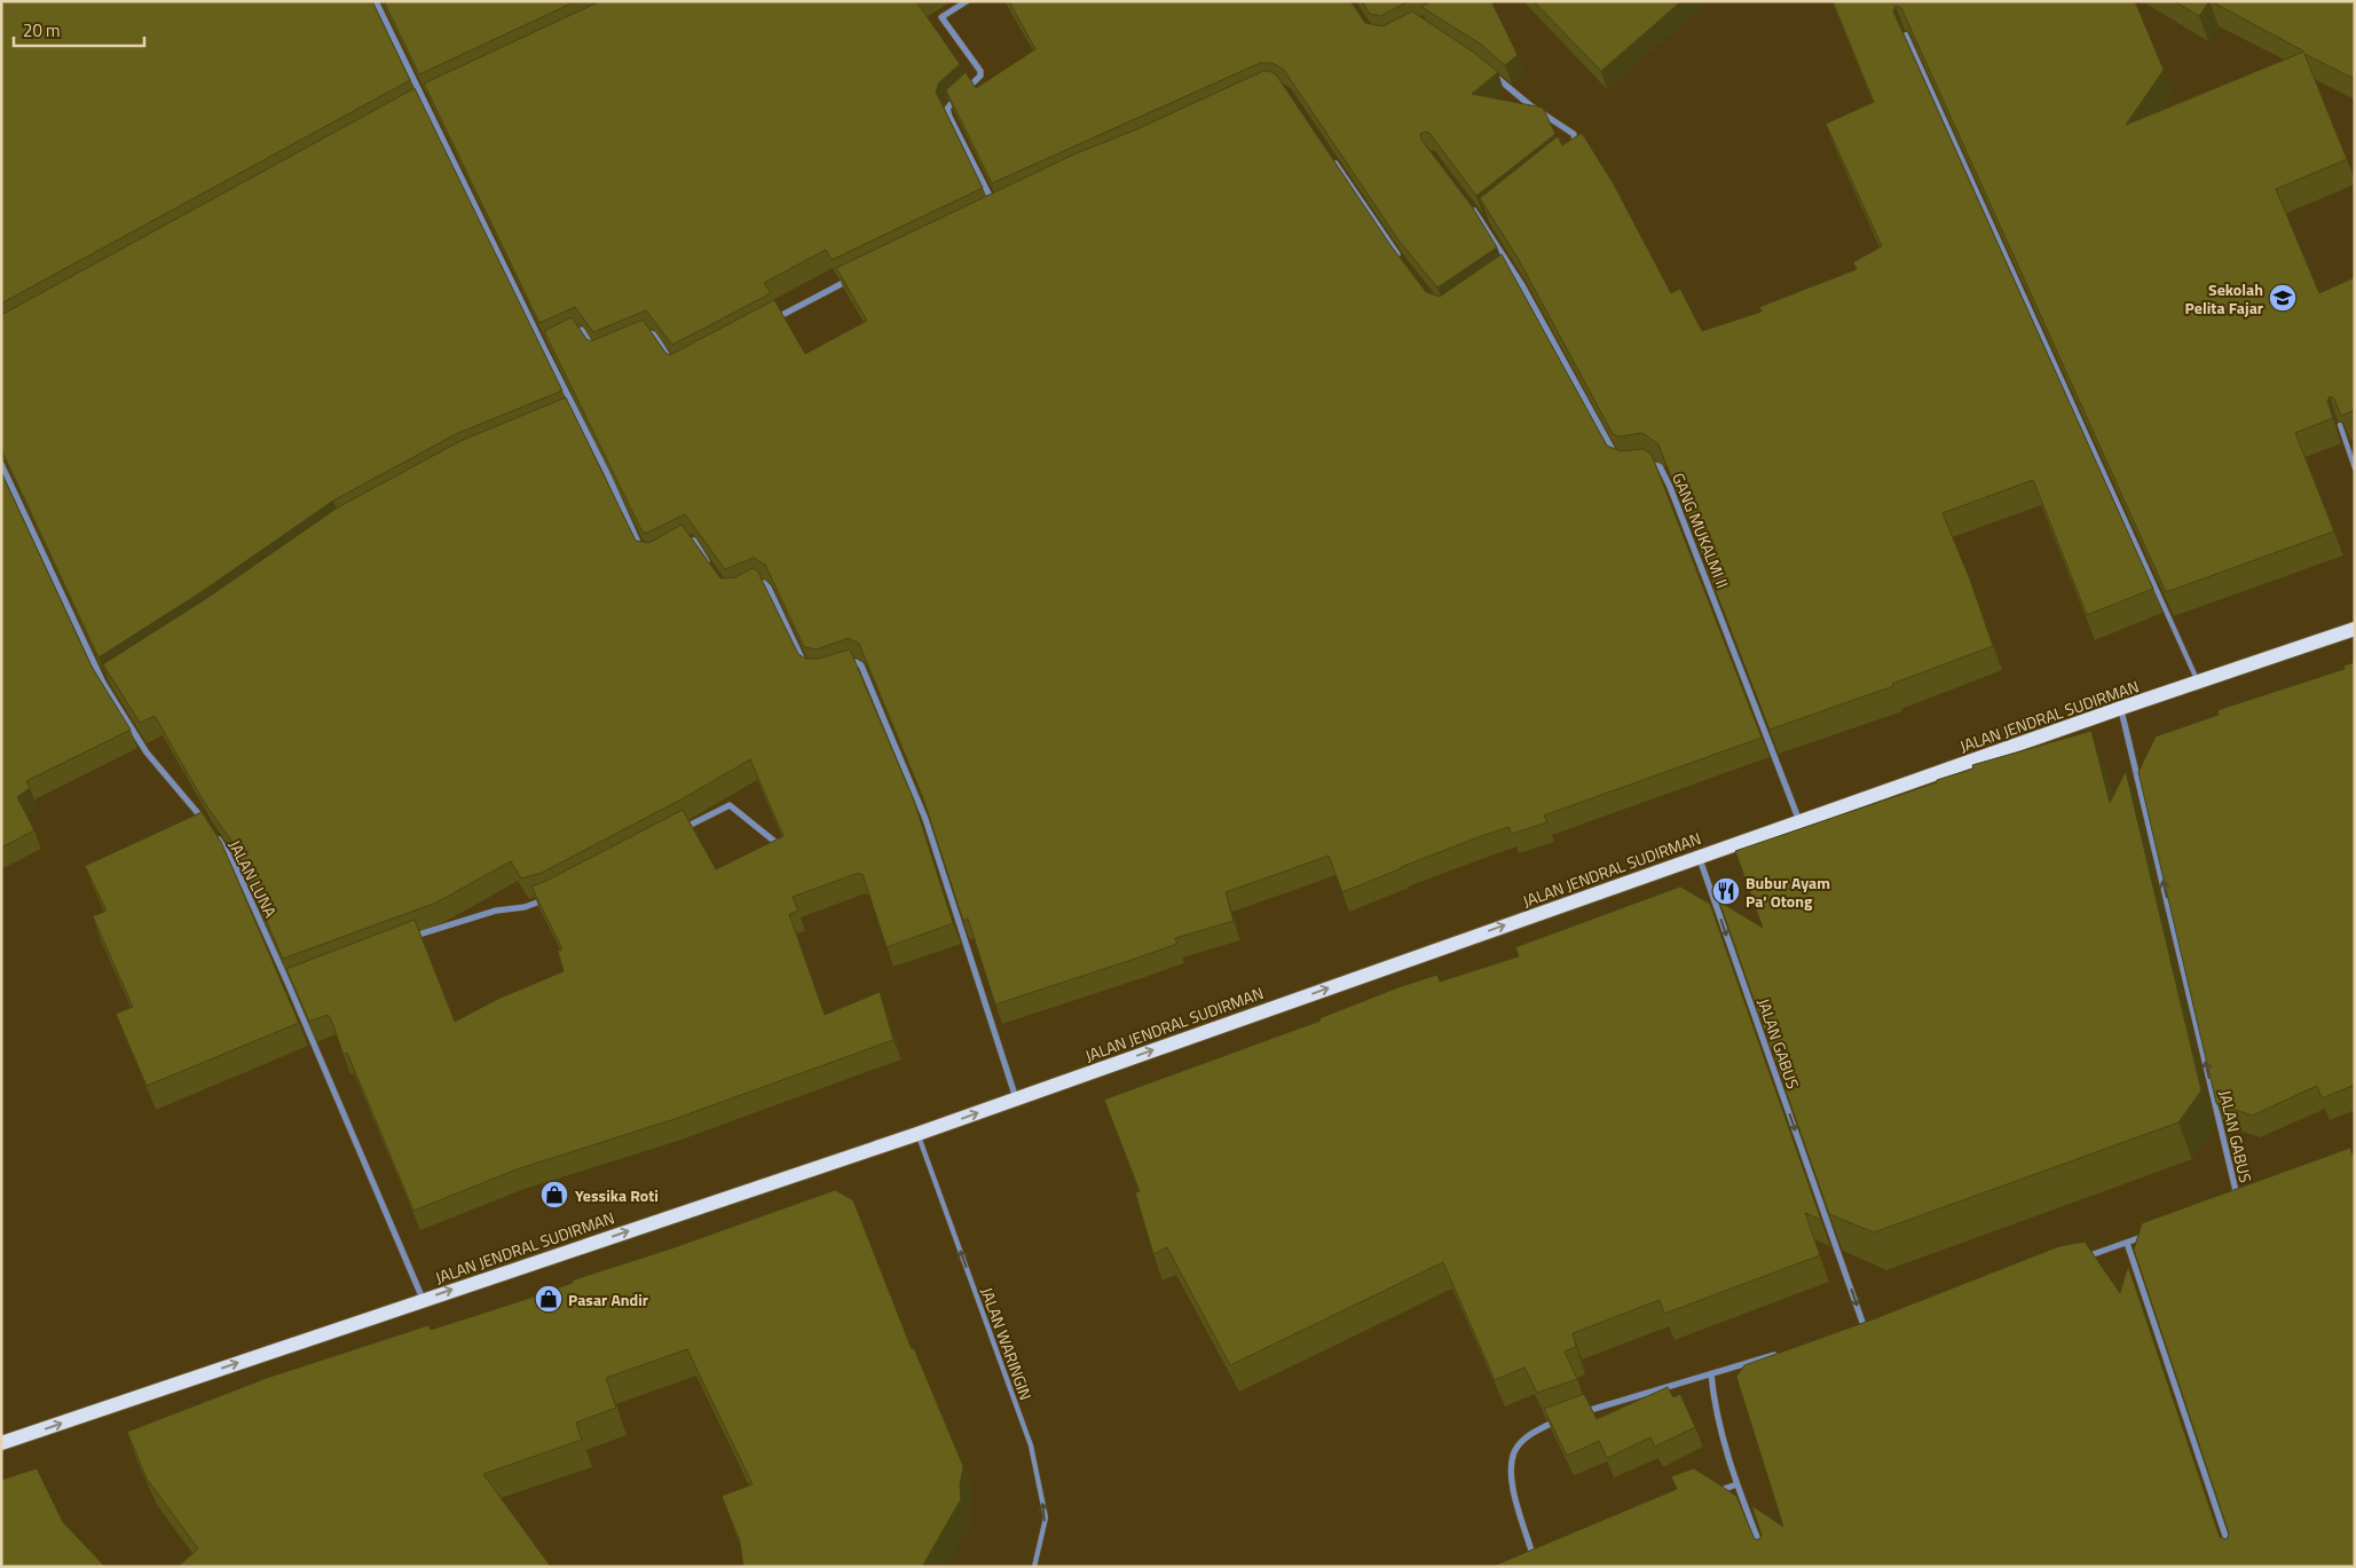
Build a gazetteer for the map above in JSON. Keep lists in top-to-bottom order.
{
  "streets": {
    "main road": ["JALAN JENDRAL SUDIRMAN"],
    "street": ["GANG MUKALMI II", "JALAN LUNA", "JALAN GABUS"],
    "lane": ["JALAN WARINGIN"]
  },
  "crossings": [
    ["GANG MUKALMI II", "JALAN JENDRAL SUDIRMAN"],
    ["JALAN JENDRAL SUDIRMAN", "JALAN LUNA"],
    ["JALAN JENDRAL SUDIRMAN", "JALAN GABUS"],
    ["JALAN JENDRAL SUDIRMAN", "JALAN WARINGIN"]
  ],
  "one_way": ["JALAN JENDRAL SUDIRMAN", "JALAN WARINGIN"],
  "places": {
    "school or university": ["Sekolah Pelita Fajar"],
    "restaurant": ["Bubur Ayam Pa' Otong"],
    "shop": ["Yessika Roti", "Pasar Andir"]
  },
  "scale_bar": "20 m"
}
